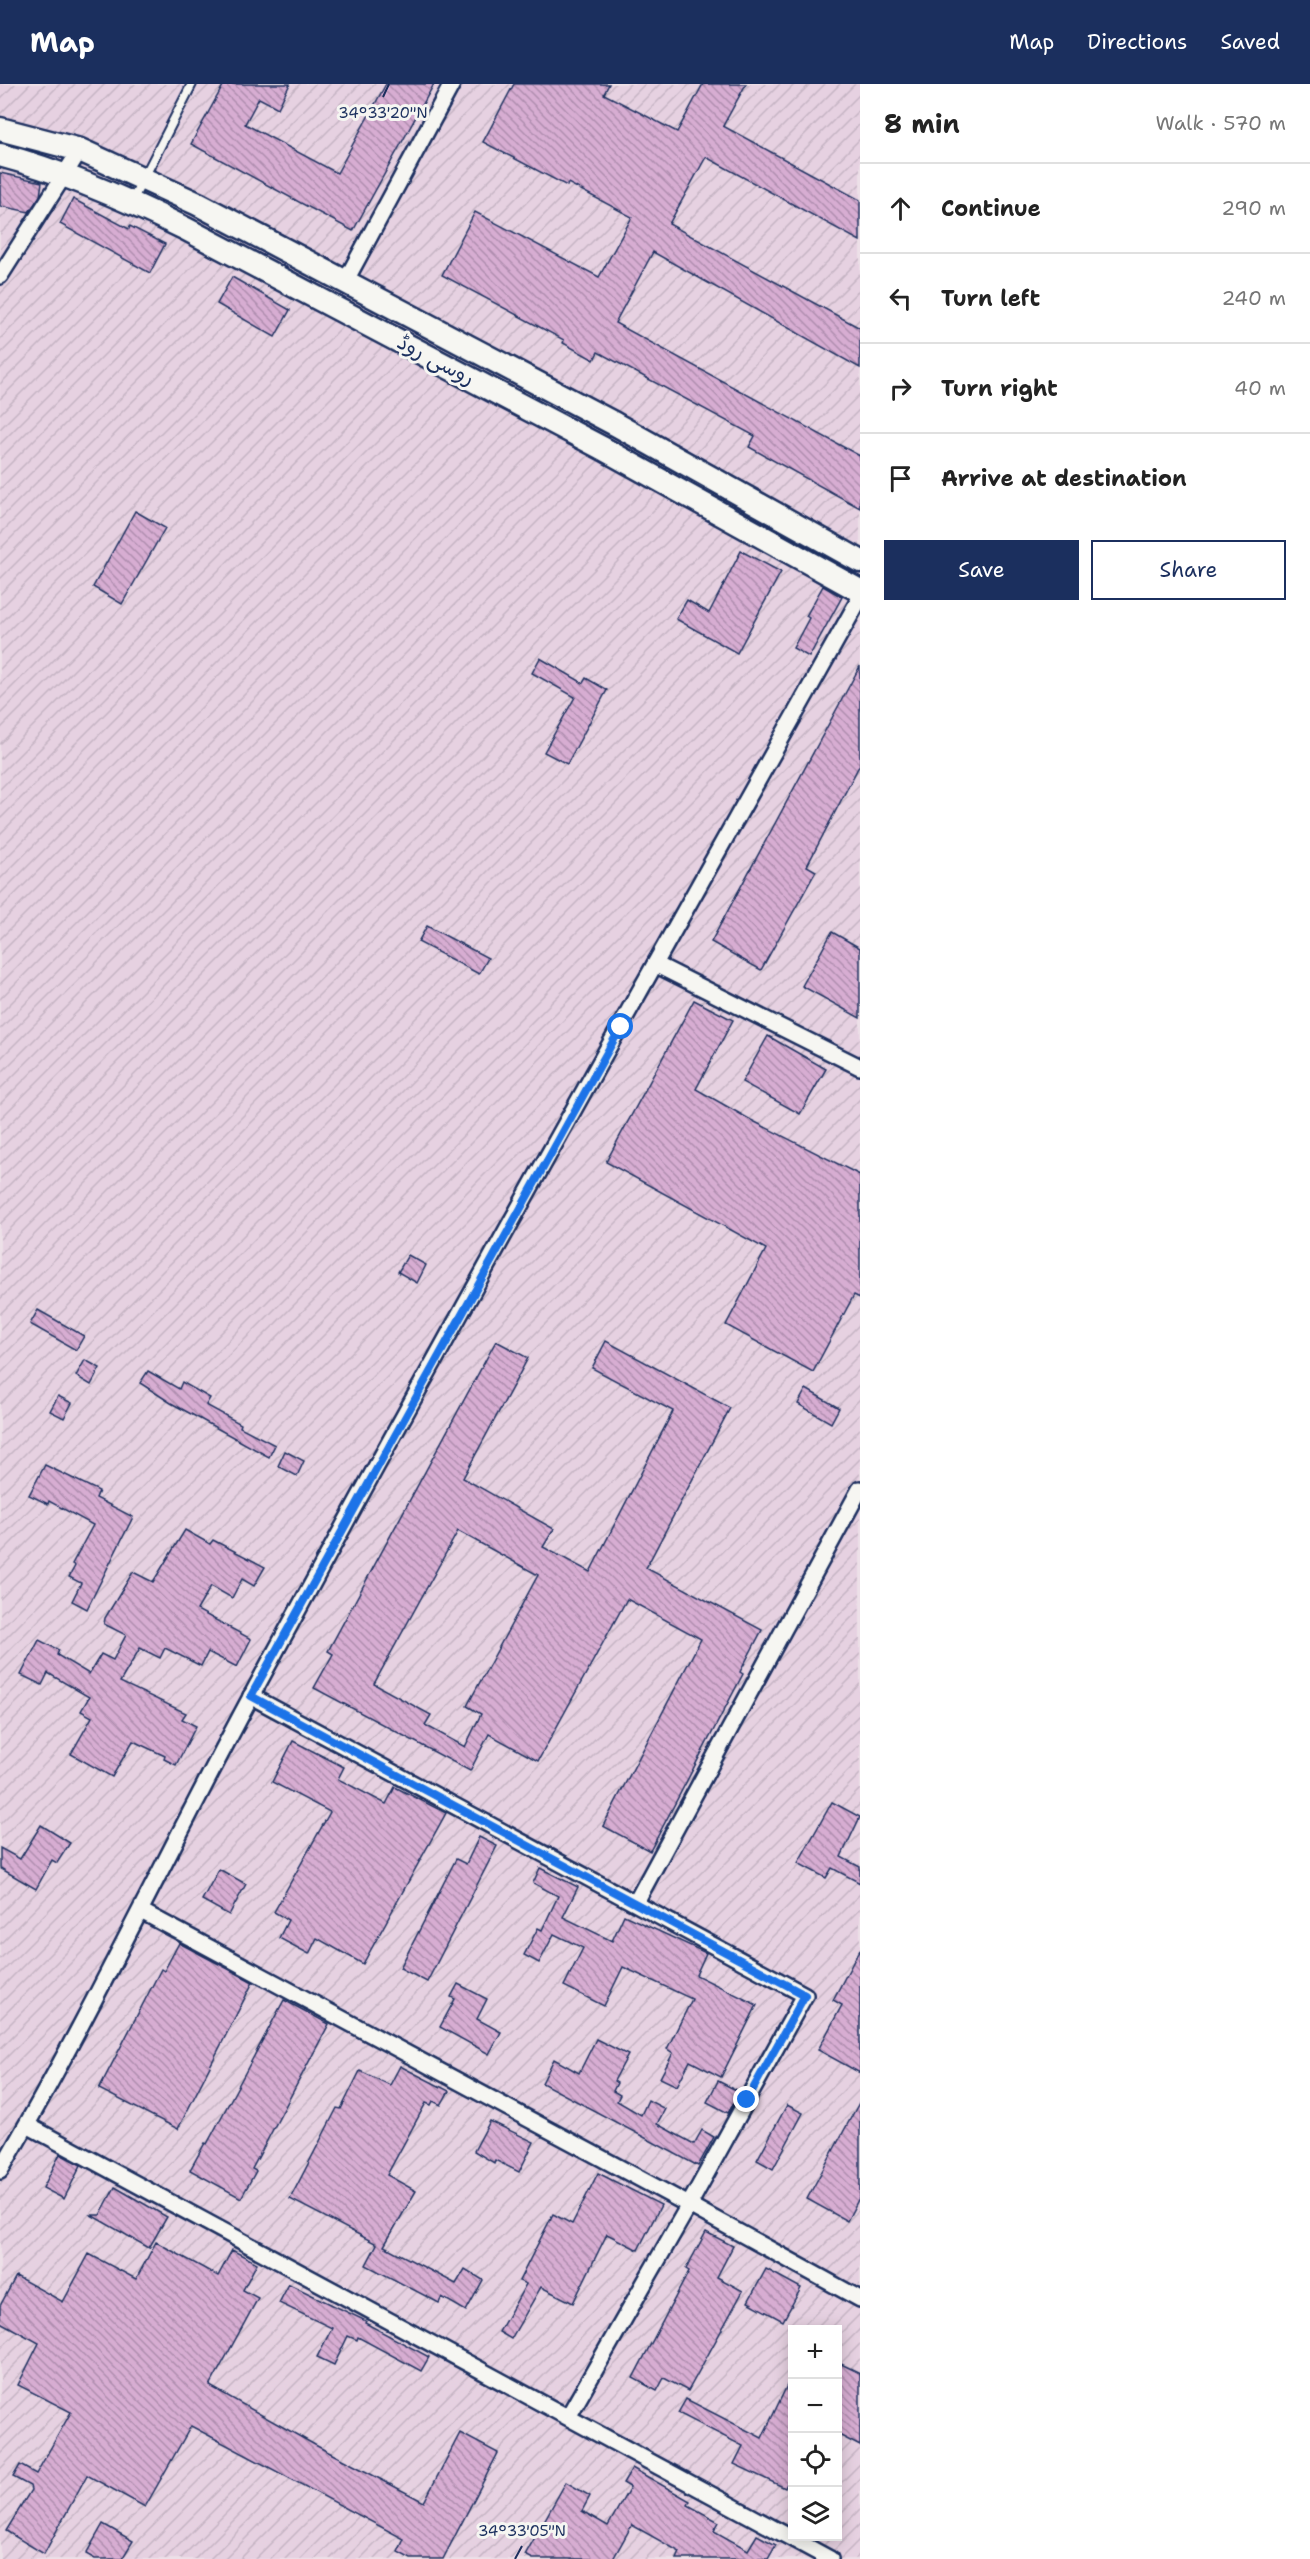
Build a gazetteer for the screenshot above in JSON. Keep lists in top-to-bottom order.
{
  "streets": {
    "main road": ["روسی روڈ"]
  },
  "page": {
    "header": "Map",
    "nav": ["Map", "Directions", "Saved"],
    "heading": ["8 min", "Walk · 570 m"],
    "list": [
      ["Continue", "290 m"],
      ["Turn left", "240 m"],
      ["Turn right", "40 m"],
      "Arrive at destination"
    ],
    "buttons": ["Save", "Share"],
    "map_buttons": ["+", "−"]
  },
  "coordinates": ["34°33'20\"N", "34°33'05\"N"]
}
